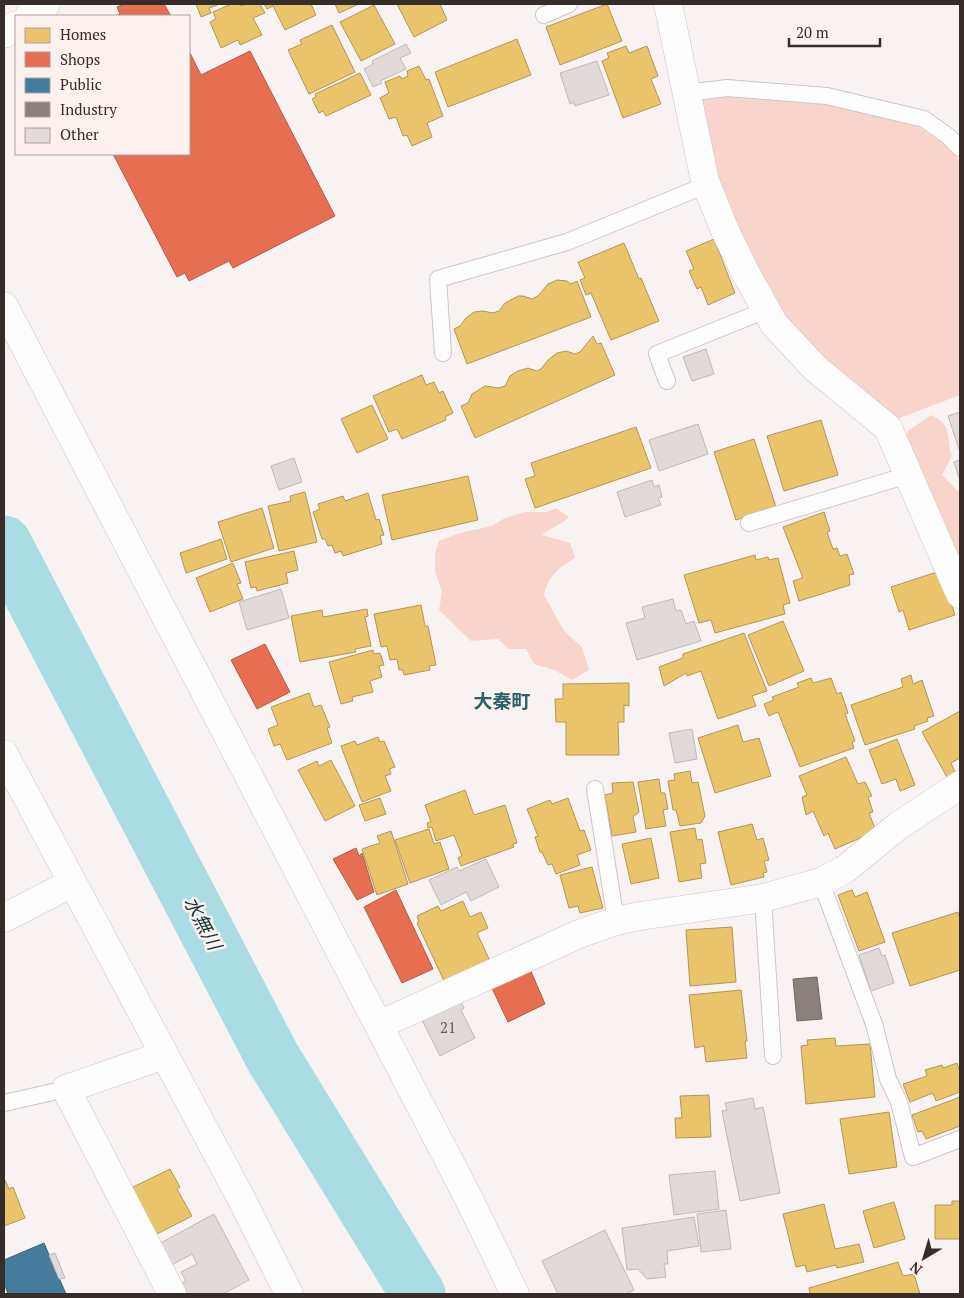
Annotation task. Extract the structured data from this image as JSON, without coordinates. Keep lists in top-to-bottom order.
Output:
{
  "districts": ["大秦町"],
  "water": ["水無川"],
  "house_numbers": ["21"],
  "legend": [
    "Homes",
    "Shops",
    "Public",
    "Industry",
    "Other"
  ],
  "scale_bar": "20 m",
  "north": "bottom left"
}
